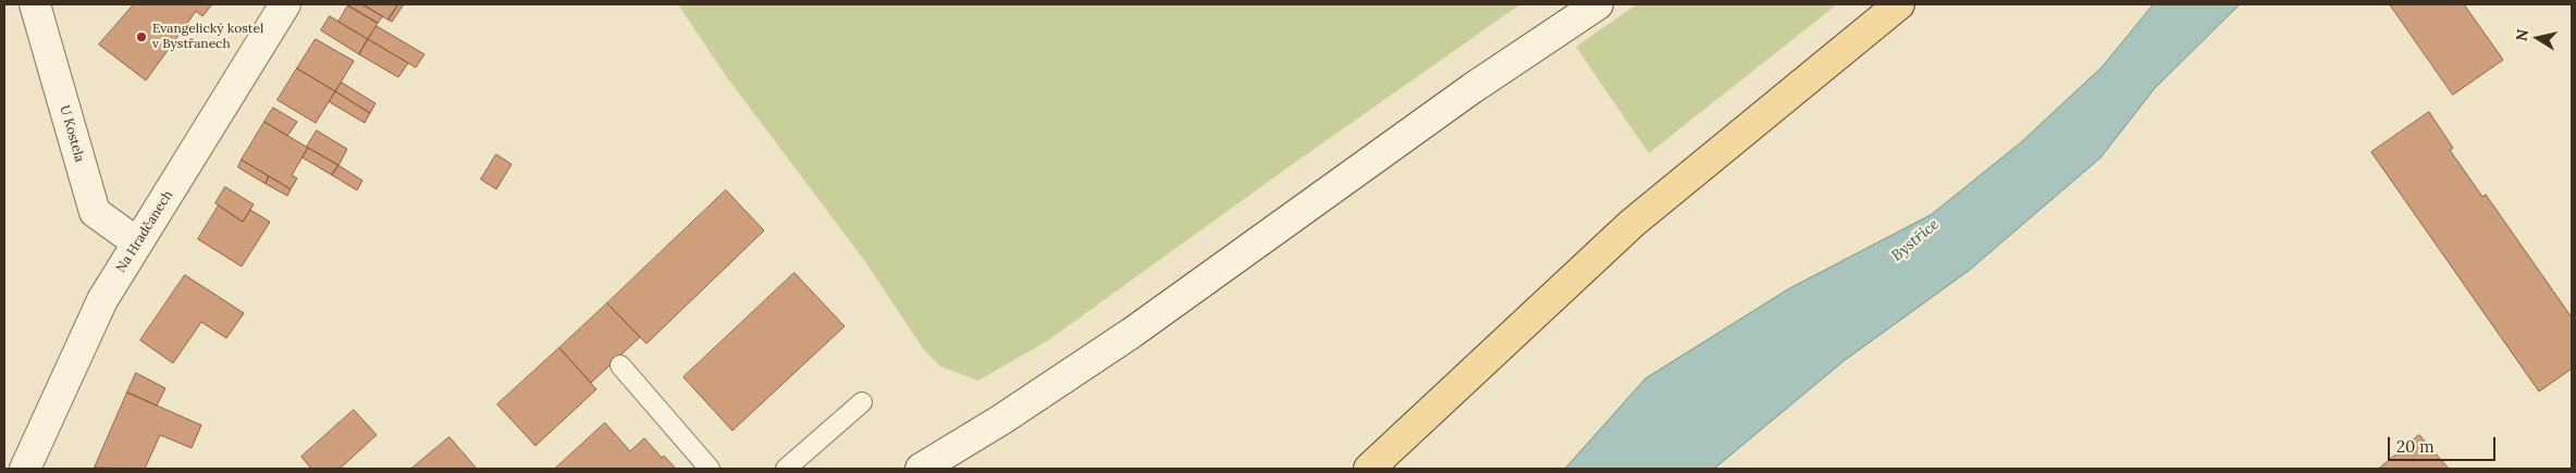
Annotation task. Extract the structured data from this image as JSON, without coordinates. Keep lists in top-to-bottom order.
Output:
{
  "streets": {
    "street": ["U Kostela", "Na Hradčanech"]
  },
  "crossings": [
    ["U Kostela", "Na Hradčanech"]
  ],
  "water": ["Bystřice"],
  "places": ["Evangelický kostel v Bystřanech"],
  "scale_bar": "20 m",
  "north": "left"
}
